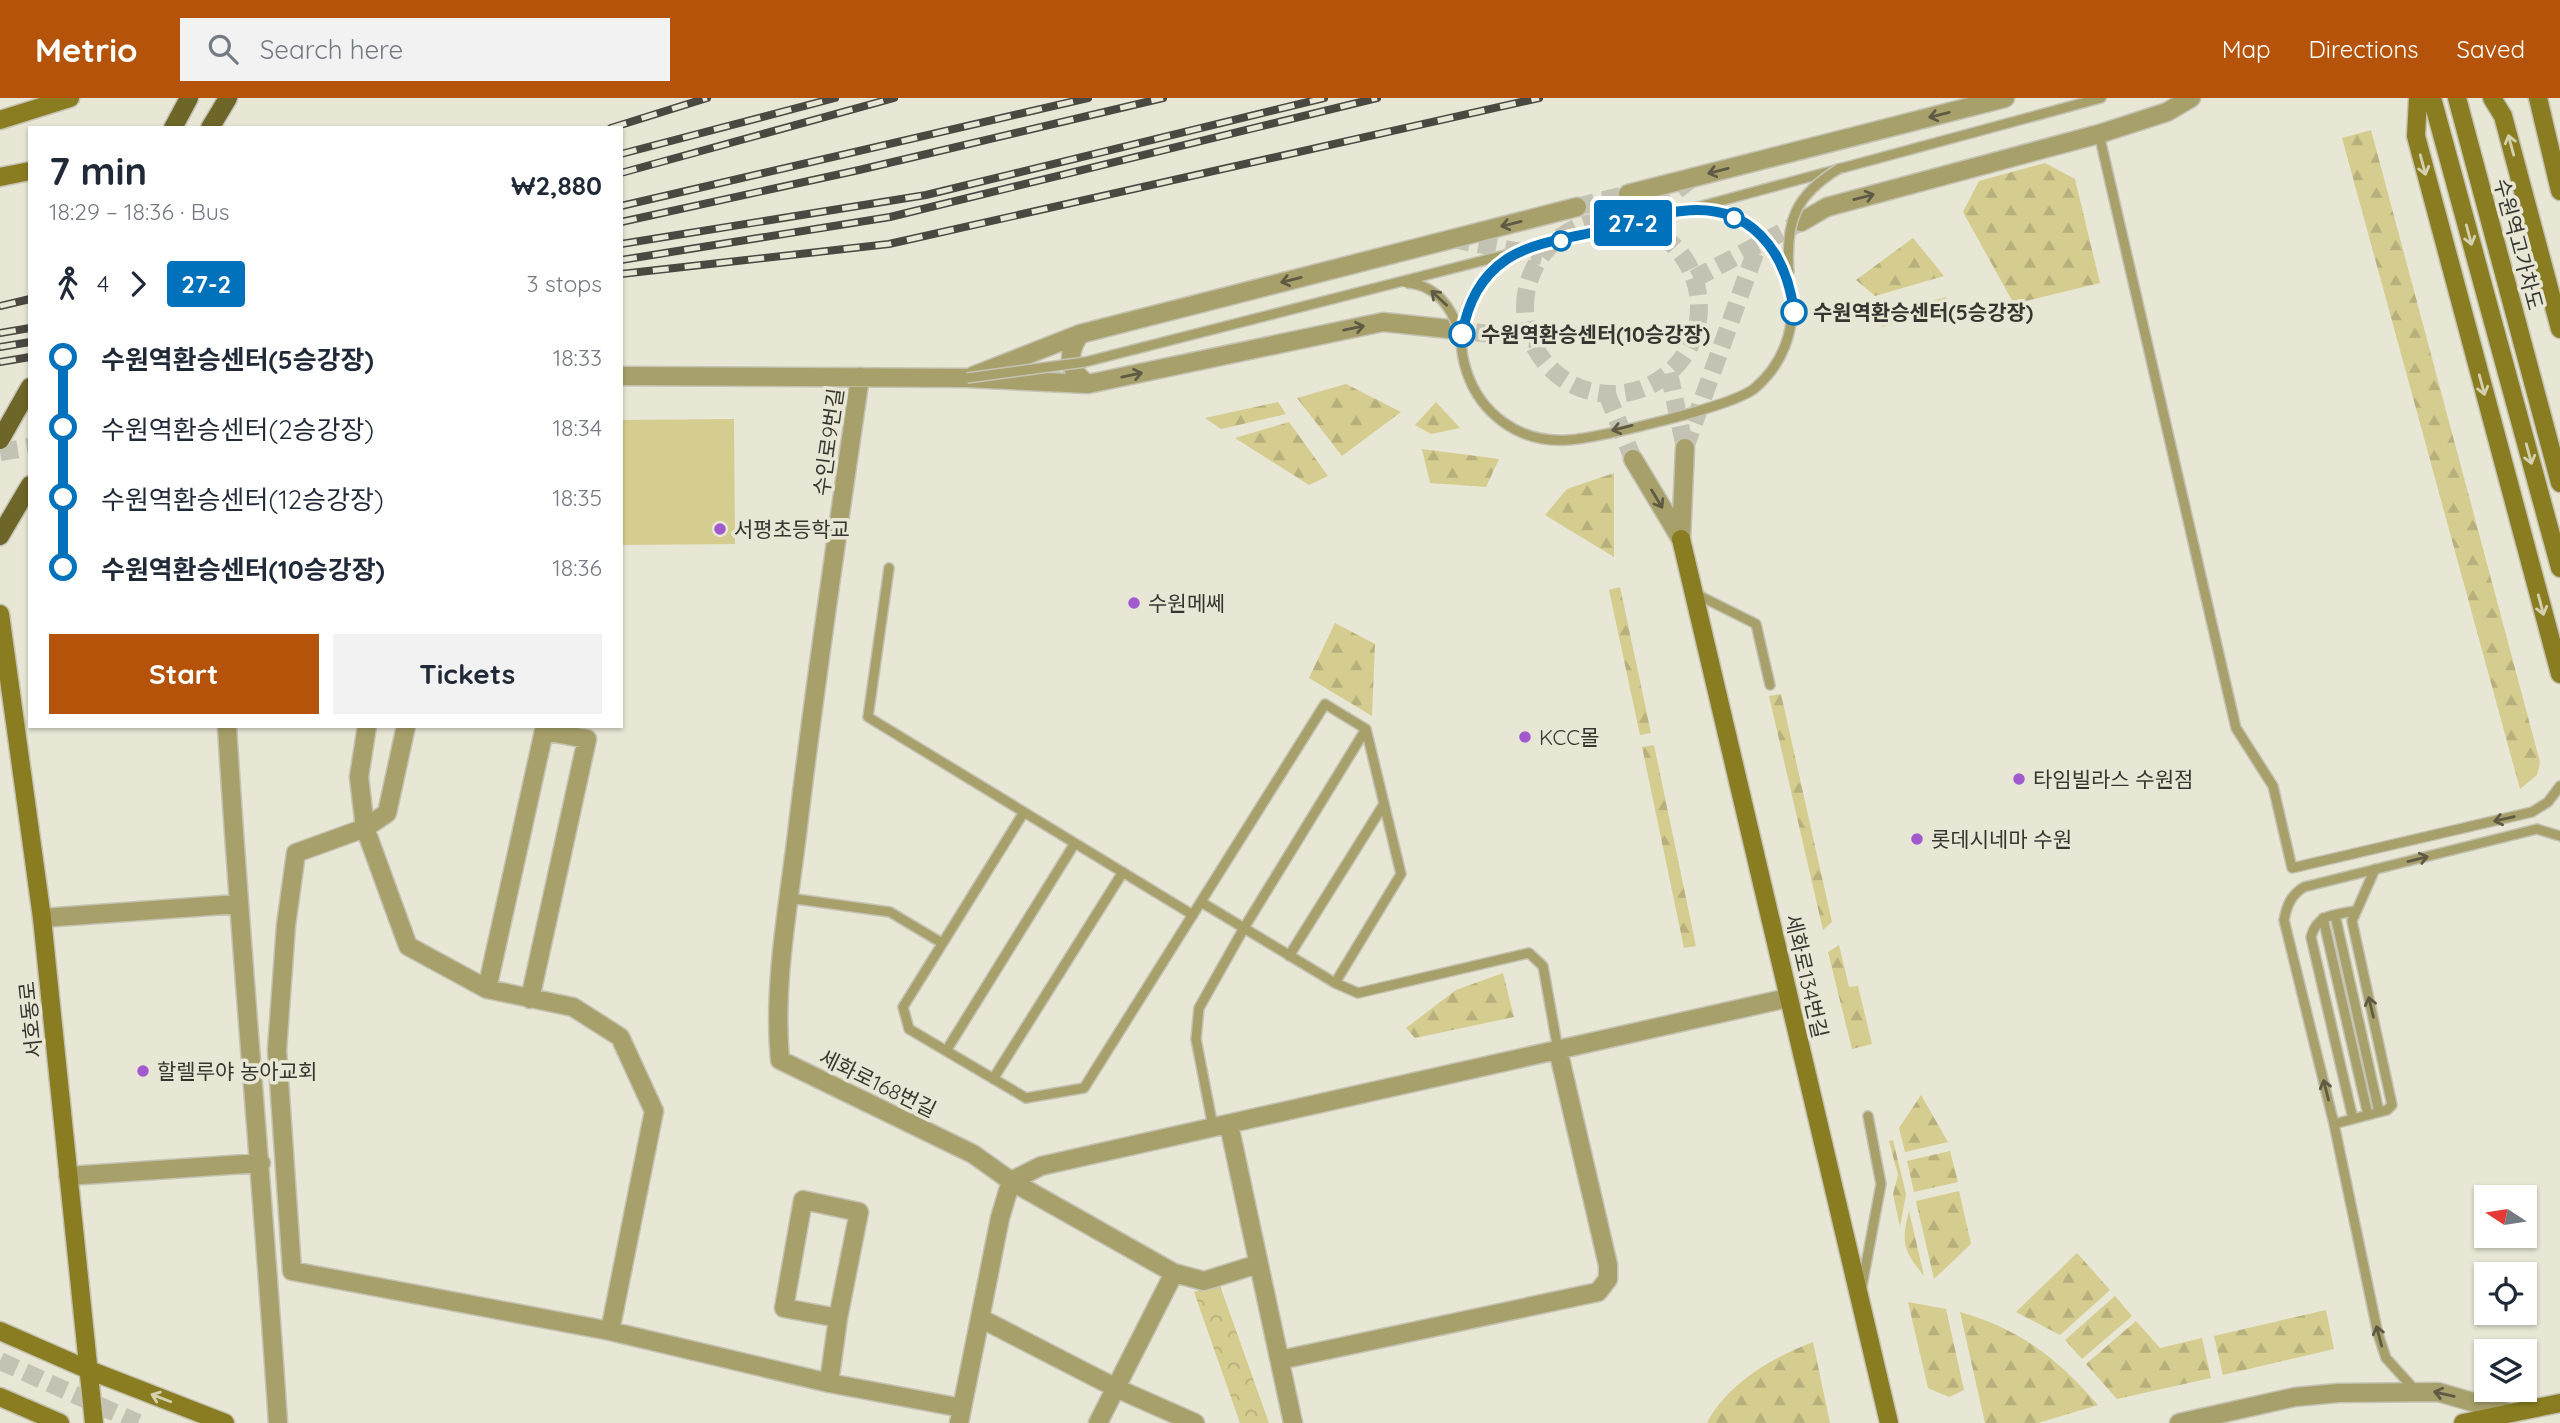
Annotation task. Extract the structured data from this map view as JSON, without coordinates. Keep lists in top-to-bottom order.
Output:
{
  "streets": {
    "main road": ["수원역고가차도", "세화로134번길", "서호동로"],
    "street": ["수인로9번길", "세화로168번길"]
  },
  "crossings": [
    ["수인로9번길", "세화로168번길"]
  ],
  "places": [
    "수원역환승센터(5승강장)",
    "수원역환승센터(10승강장)",
    "서평초등학교",
    "수원메쎄",
    "KCC몰",
    "타임빌라스 수원점",
    "롯데시네마 수원",
    "할렐루야 농아교회"
  ],
  "lines": ["bus line 27-2"],
  "north": "left",
  "page": {
    "header": "Metrio",
    "search": "Search here",
    "nav": ["Map", "Directions", "Saved"],
    "on_map": "27-2",
    "heading": ["7 min", "18:29 – 18:36 · Bus", "₩2,880"],
    "legs": ["4", "27-2", "3 stops"],
    "list": [
      {
        "name": "수원역환승센터(5승강장)",
        "value": "18:33"
      },
      {
        "name": "수원역환승센터(2승강장)",
        "value": "18:34"
      },
      {
        "name": "수원역환승센터(12승강장)",
        "value": "18:35"
      },
      {
        "name": "수원역환승센터(10승강장)",
        "value": "18:36"
      }
    ],
    "buttons": ["Start", "Tickets"]
  }
}
